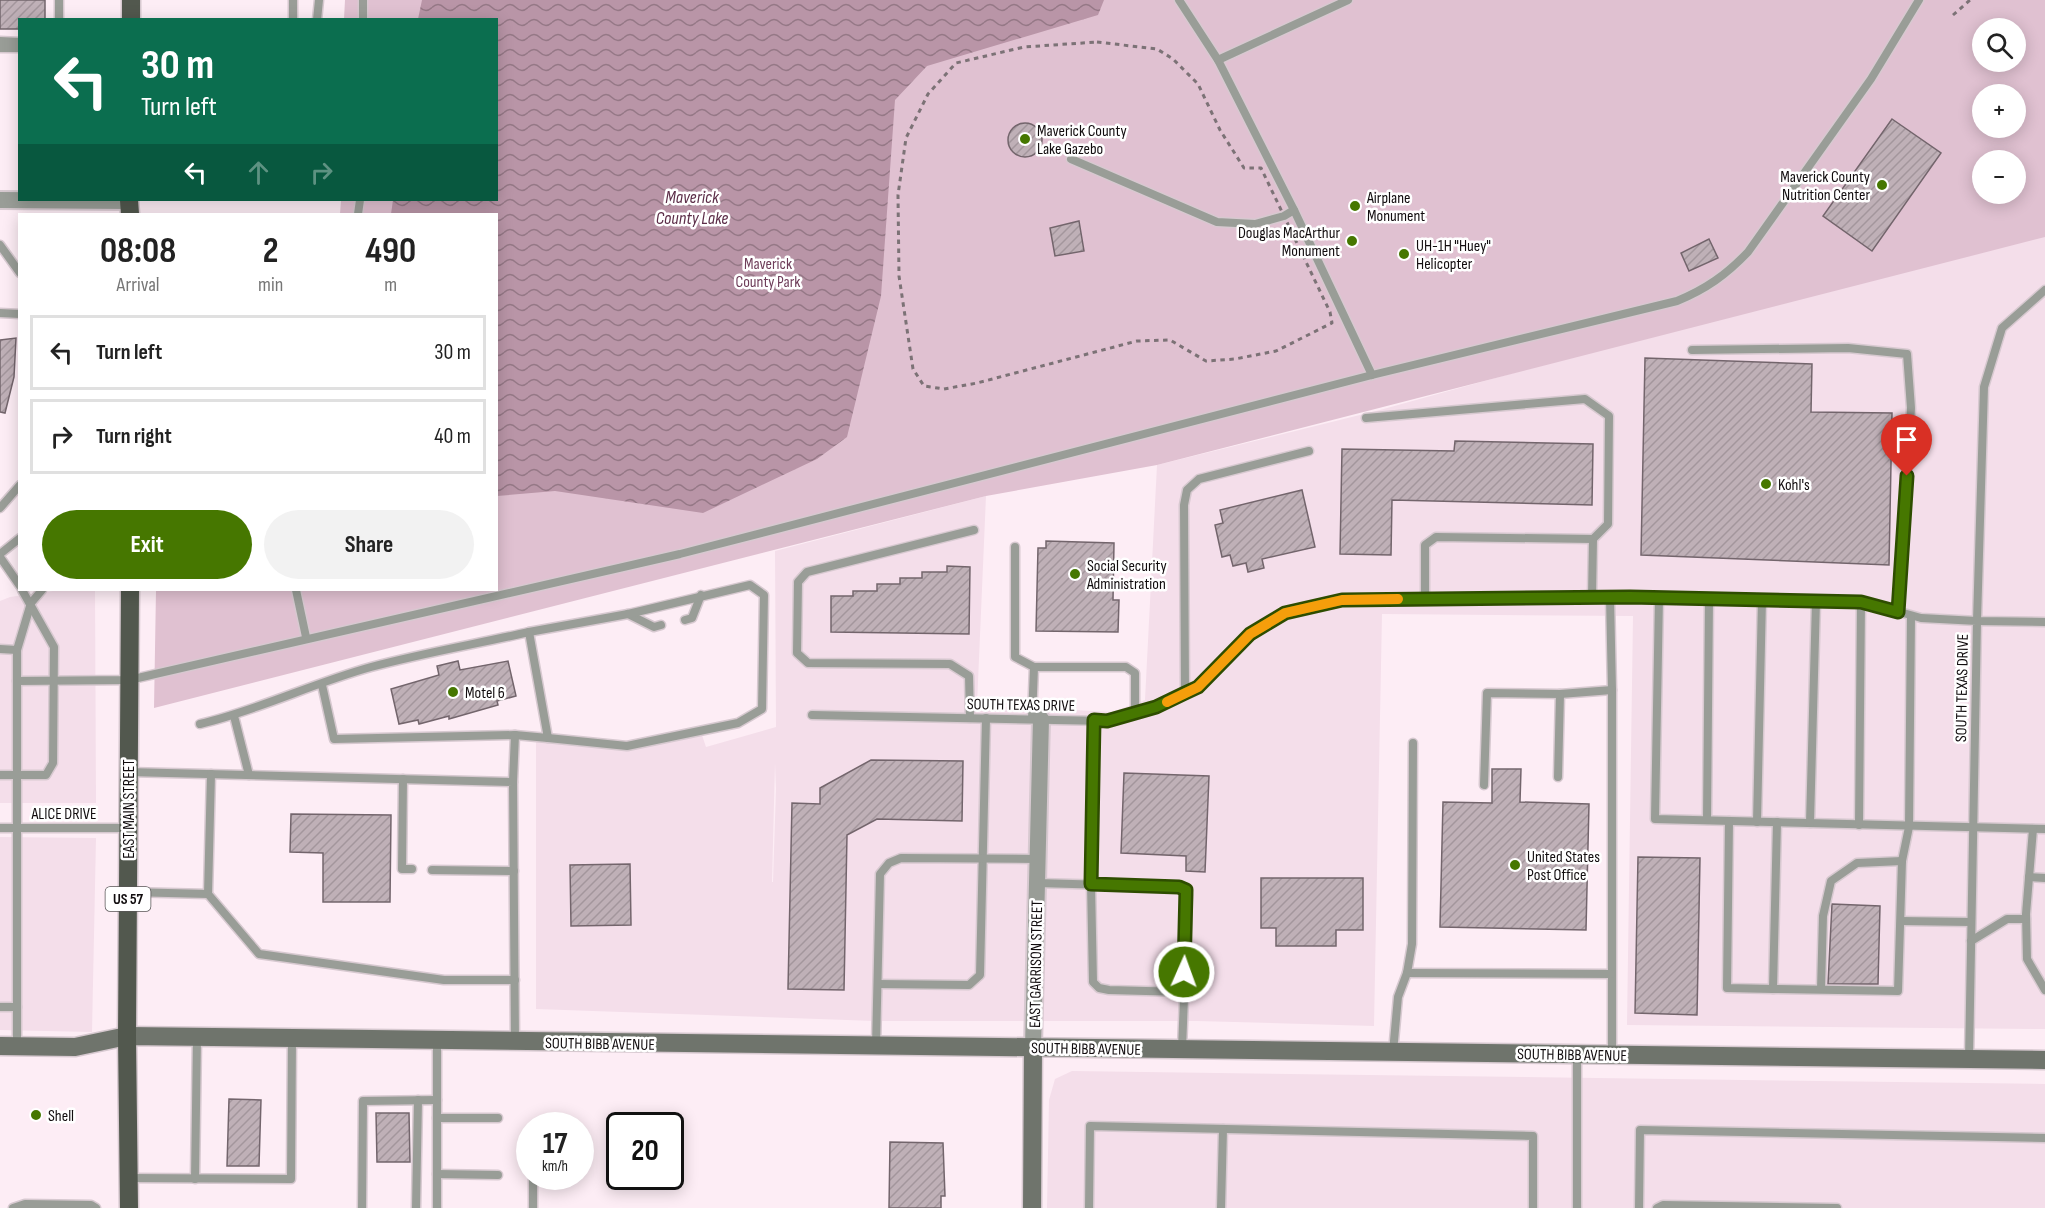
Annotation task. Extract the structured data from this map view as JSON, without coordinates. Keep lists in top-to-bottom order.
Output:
{
  "streets": {
    "main road": [
      "EAST MAIN STREET",
      "US 57",
      "EAST GARRISON STREET",
      "SOUTH BIBB AVENUE"
    ],
    "lane": ["SOUTH TEXAS DRIVE", "ALICE DRIVE"]
  },
  "crossings": [
    ["SOUTH TEXAS DRIVE", "EAST GARRISON STREET"],
    ["SOUTH TEXAS DRIVE", "SOUTH BIBB AVENUE"],
    ["EAST MAIN STREET", "ALICE DRIVE"],
    ["EAST MAIN STREET", "SOUTH BIBB AVENUE"],
    ["EAST GARRISON STREET", "SOUTH BIBB AVENUE"]
  ],
  "water": ["Maverick County Lake"],
  "parks": ["Maverick County Park"],
  "places": [
    "Maverick County Lake Gazebo",
    "Maverick County Nutrition Center",
    "Airplane Monument",
    "Douglas MacArthur Monument",
    "UH-1H \"Huey\" Helicopter",
    "Kohl's",
    "Social Security Administration",
    "Motel 6",
    "United States Post Office",
    "Shell"
  ],
  "page": {
    "map_buttons": ["+", "−"],
    "turn": ["30 m", "Turn left"],
    "eta": [
      "08:08",
      "Arrival",
      "2",
      "min",
      "490",
      "m"
    ],
    "list": [
      {
        "name": "Turn left",
        "value": "30 m"
      },
      {
        "name": "Turn right",
        "value": "40 m"
      }
    ],
    "buttons": ["Exit", "Share"],
    "speed": "17 km/h",
    "limit": "20"
  }
}
